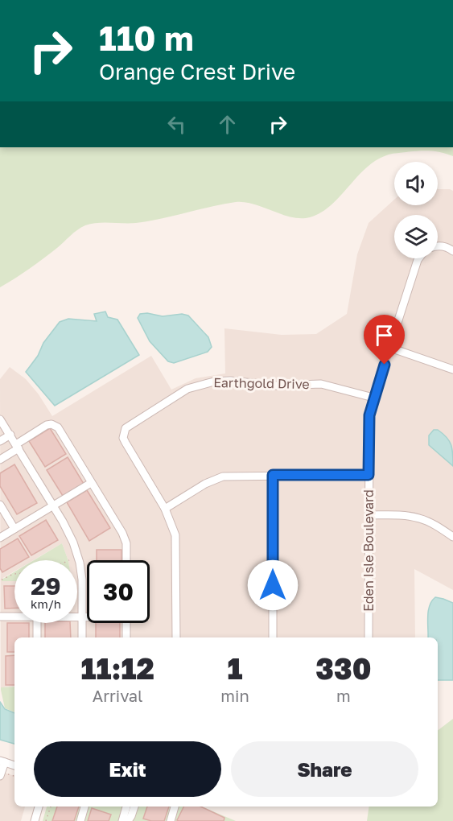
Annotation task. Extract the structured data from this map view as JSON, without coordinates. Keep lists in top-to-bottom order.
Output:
{
  "streets": {
    "street": ["Earthgold Drive", "Eden Isle Boulevard"]
  },
  "crossings": [
    ["Earthgold Drive", "Eden Isle Boulevard"]
  ],
  "page": {
    "turn": ["110 m", "Orange Crest Drive"],
    "speed": "29 km/h",
    "limit": "30",
    "eta": [
      "11:12",
      "Arrival",
      "1",
      "min",
      "330",
      "m"
    ],
    "buttons": ["Exit", "Share"]
  }
}
